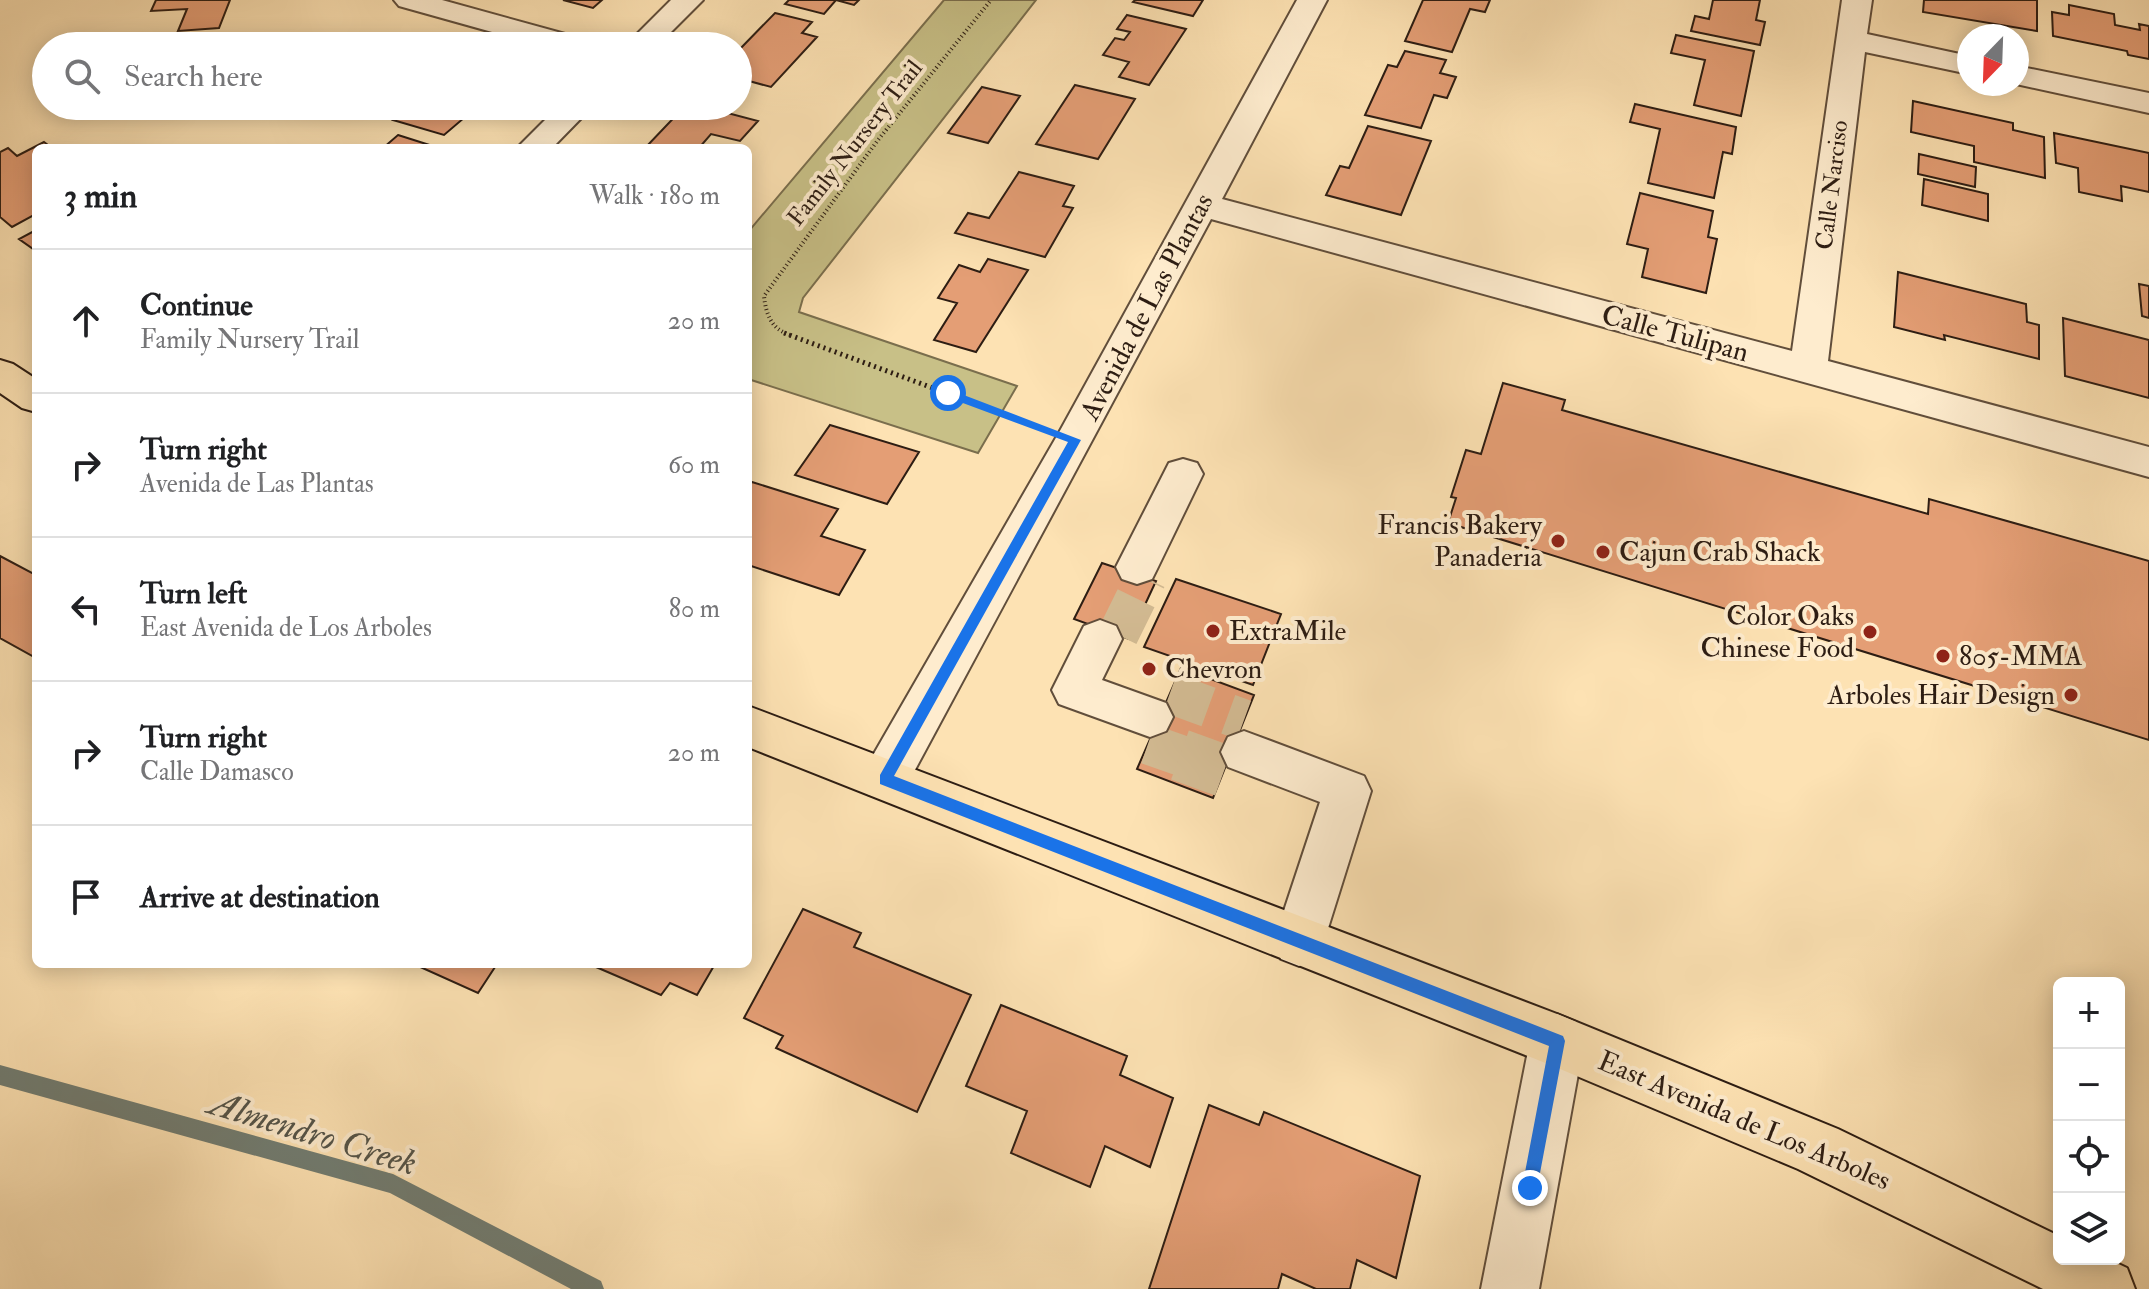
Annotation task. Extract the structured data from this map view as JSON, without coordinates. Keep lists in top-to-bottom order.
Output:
{
  "streets": {
    "main road": ["East Avenida de Los Arboles"],
    "street": ["Calle Narciso", "Avenida de Las Plantas", "Calle Tulipan"],
    "path": ["Family Nursery Trail"]
  },
  "crossings": [
    ["Family Nursery Trail", "Avenida de Las Plantas"],
    ["Calle Narciso", "Calle Tulipan"],
    ["Avenida de Las Plantas", "Calle Tulipan"],
    ["Avenida de Las Plantas", "East Avenida de Los Arboles"]
  ],
  "water": ["Almendro Creek"],
  "places": [
    "Francis Bakery Panaderia",
    "Cajun Crab Shack",
    "ExtraMile",
    "Color Oaks Chinese Food",
    "805-MMA",
    "Chevron",
    "Arboles Hair Design"
  ],
  "north": "bottom left",
  "page": {
    "search": "Search here",
    "heading": ["3 min", "Walk · 180 m"],
    "list": [
      ["Continue", "Family Nursery Trail", "20 m"],
      ["Turn right", "Avenida de Las Plantas", "60 m"],
      ["Turn left", "East Avenida de Los Arboles", "80 m"],
      ["Turn right", "Calle Damasco", "20 m"],
      "Arrive at destination"
    ],
    "map_buttons": ["+", "−"]
  }
}
